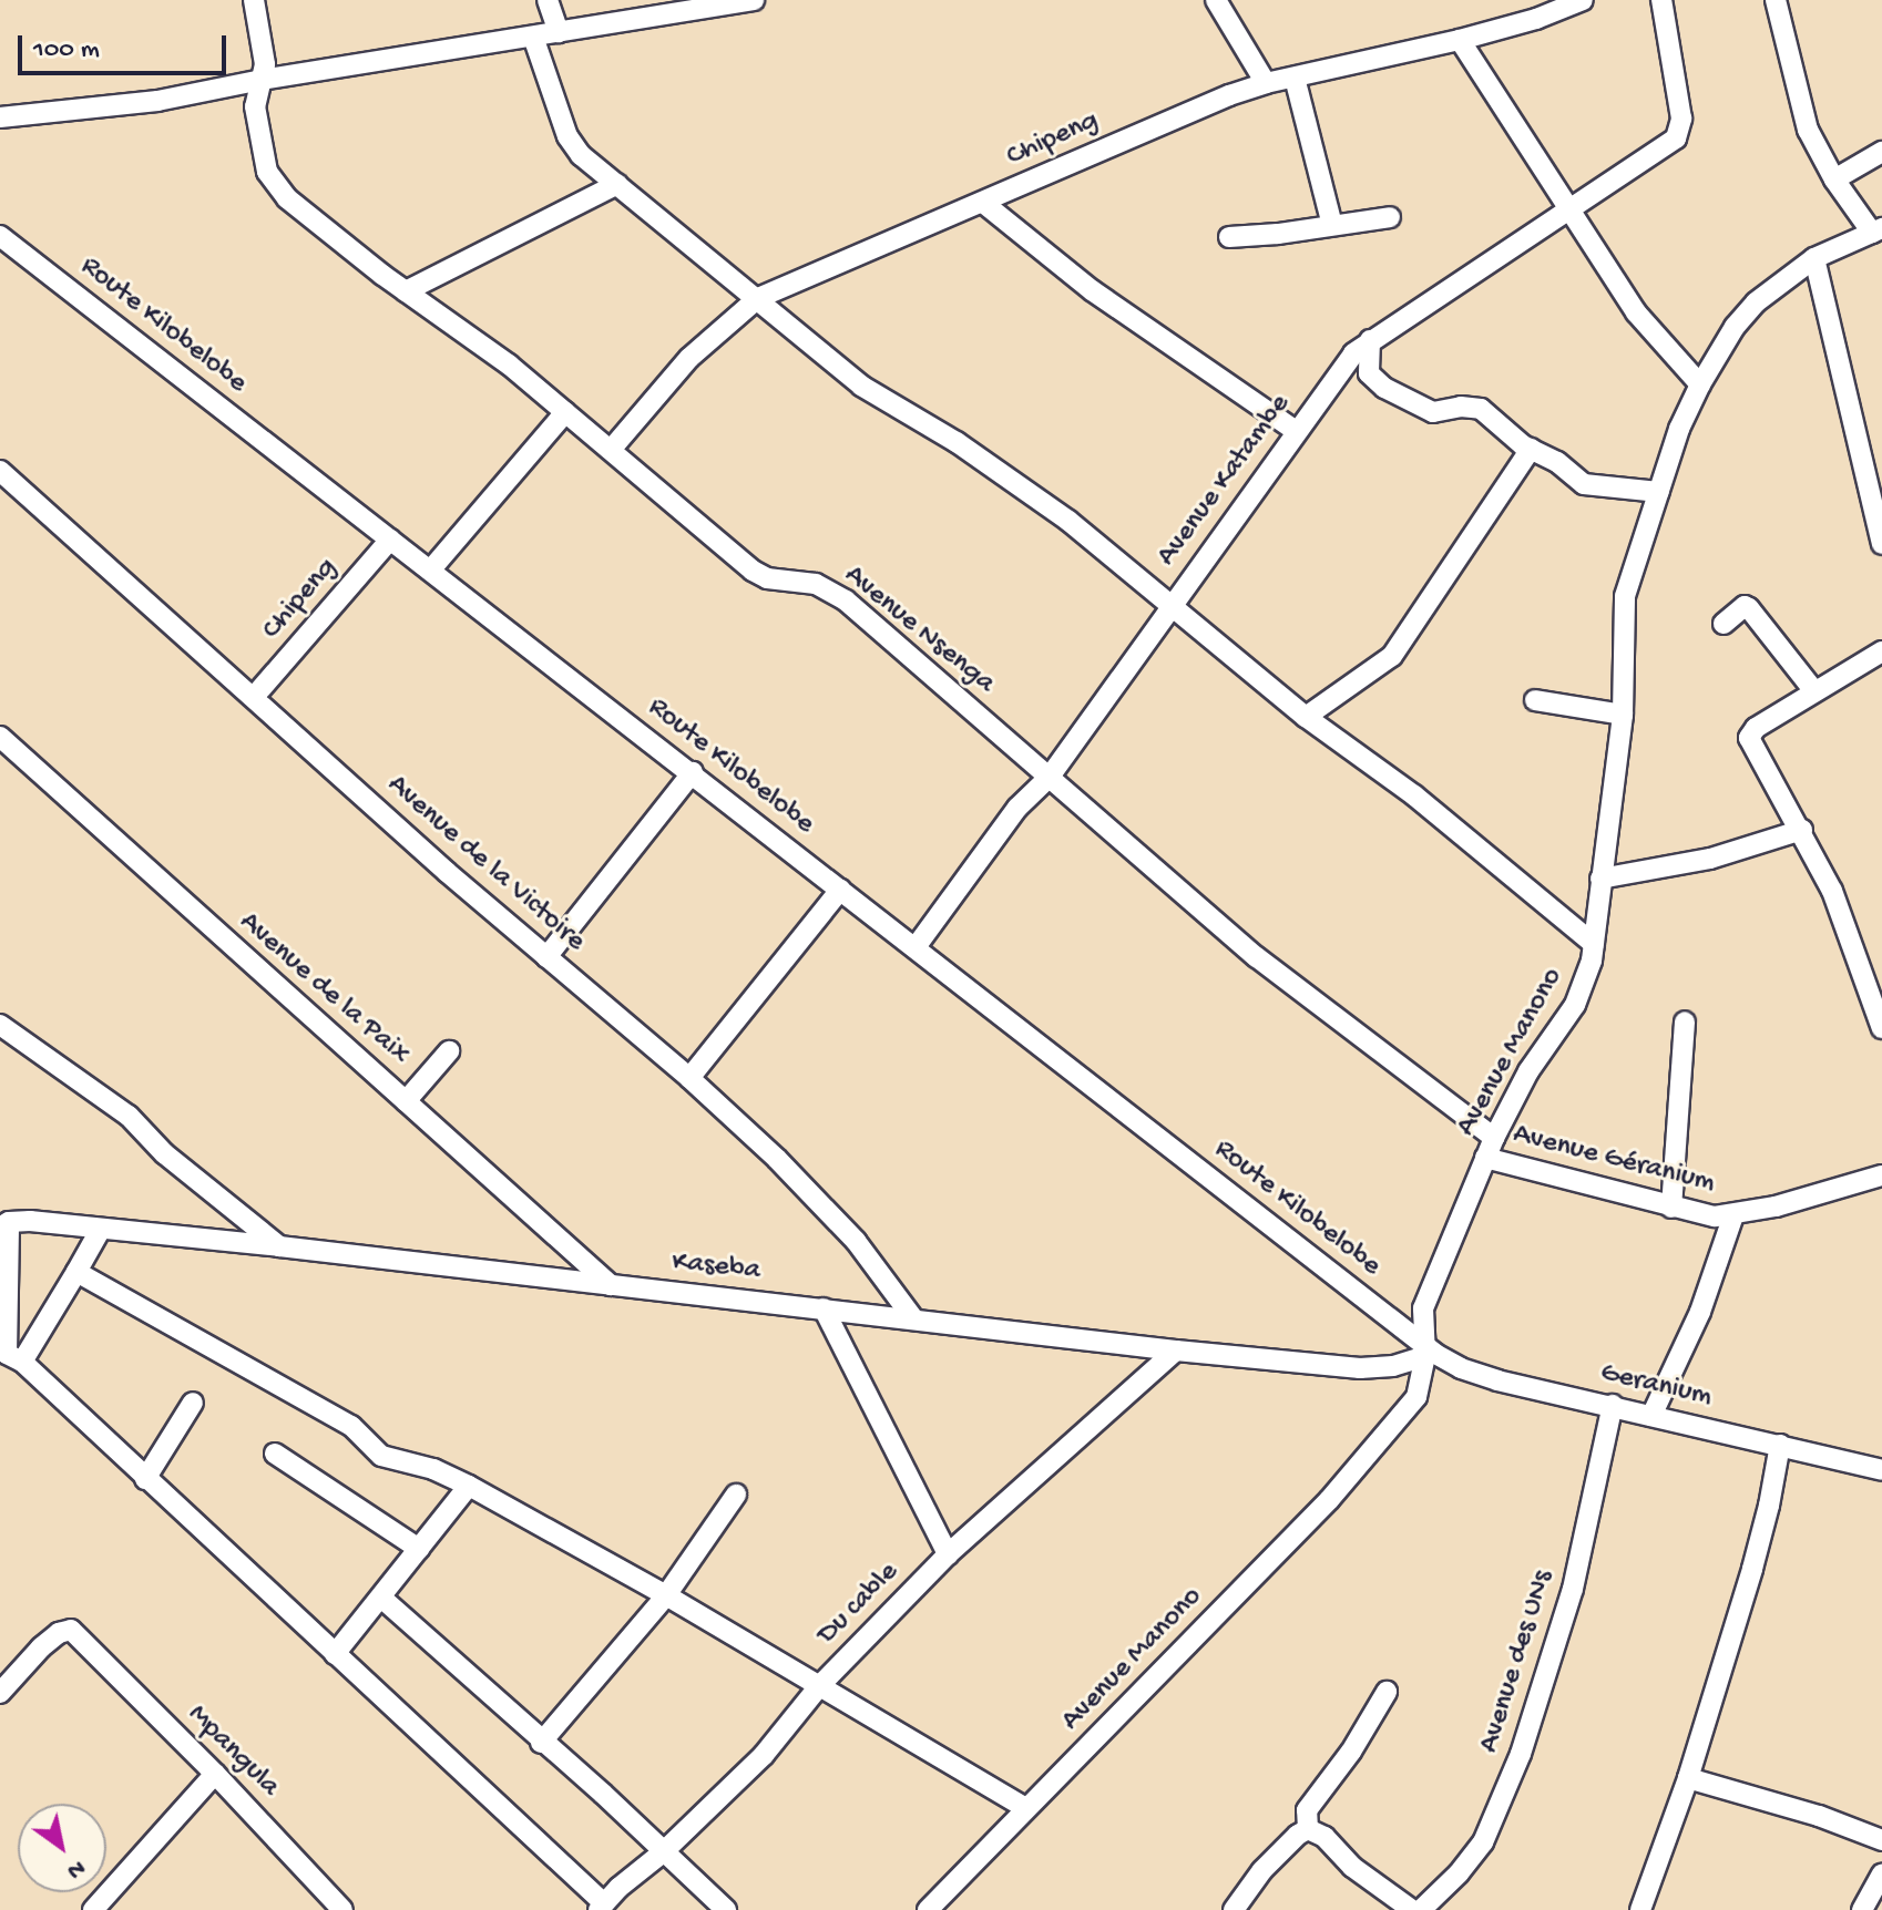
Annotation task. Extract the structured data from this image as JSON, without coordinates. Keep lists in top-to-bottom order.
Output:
{
  "streets": {
    "street": [
      "Chipeng",
      "Route Kilobelobe",
      "Avenue Katambe",
      "Avenue Nsenga",
      "Avenue de la Victoire",
      "Avenue de la Paix",
      "Avenue Manono",
      "Avenue Géranium",
      "Kaseba",
      "Geranium",
      "Du cable",
      "Avenue des UNs",
      "Mpangula"
    ]
  },
  "crossings": [
    ["Chipeng", "Route Kilobelobe"],
    ["Chipeng", "Avenue Nsenga"],
    ["Chipeng", "Avenue de la Victoire"],
    ["Route Kilobelobe", "Avenue Katambe"],
    ["Route Kilobelobe", "Avenue Manono"],
    ["Route Kilobelobe", "Kaseba"],
    ["Route Kilobelobe", "Geranium"],
    ["Avenue Katambe", "Avenue Nsenga"],
    ["Avenue Nsenga", "Avenue Manono"],
    ["Avenue de la Victoire", "Kaseba"],
    ["Avenue de la Paix", "Kaseba"],
    ["Avenue Manono", "Avenue Géranium"],
    ["Avenue Manono", "Kaseba"],
    ["Avenue Manono", "Geranium"],
    ["Kaseba", "Geranium"],
    ["Kaseba", "Du cable"],
    ["Geranium", "Avenue des UNs"]
  ],
  "scale_bar": "100 m",
  "north": "bottom right"
}
